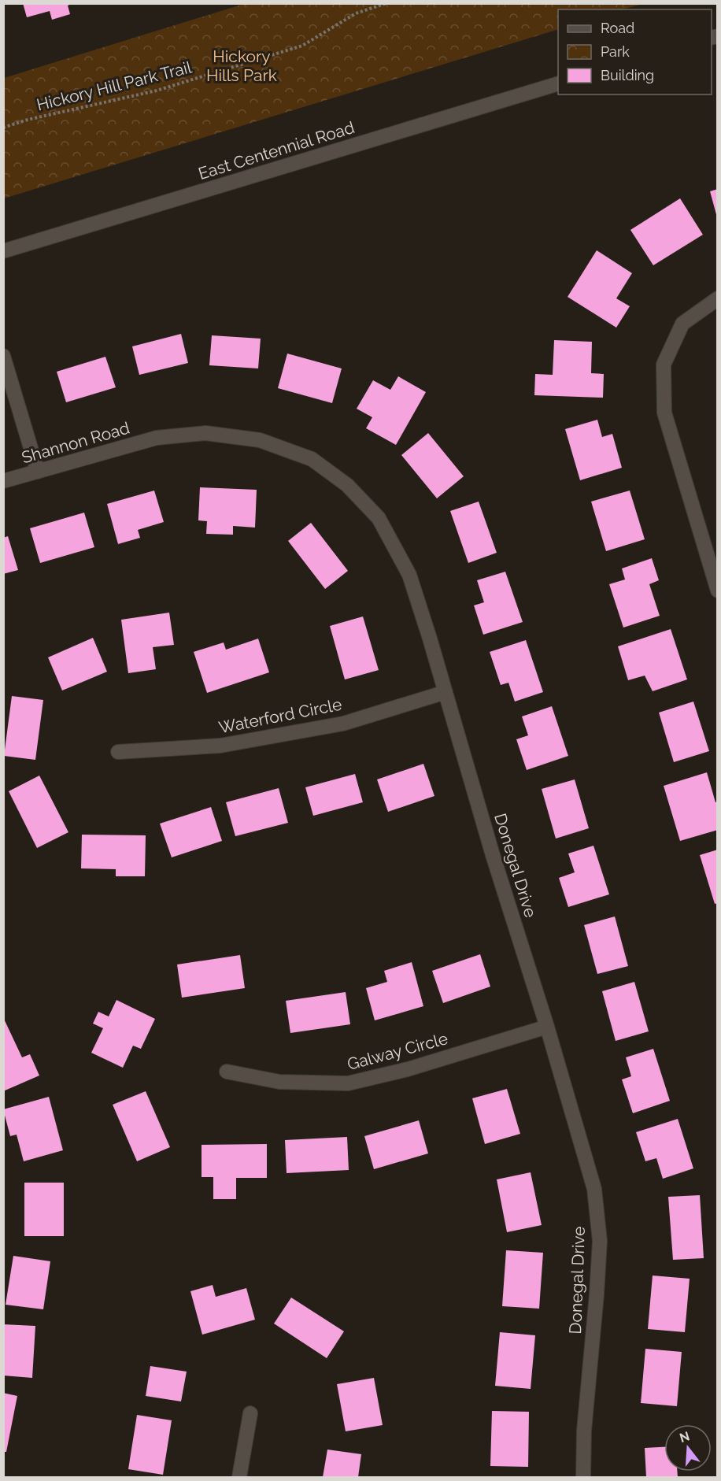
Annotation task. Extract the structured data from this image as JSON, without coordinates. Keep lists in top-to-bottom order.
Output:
{
  "streets": {
    "street": [
      "East Centennial Road",
      "Shannon Road",
      "Waterford Circle",
      "Donegal Drive",
      "Galway Circle"
    ],
    "path": ["Hickory Hill Park Trail"]
  },
  "crossings": [
    ["Shannon Road", "Donegal Drive"],
    ["Waterford Circle", "Donegal Drive"],
    ["Donegal Drive", "Galway Circle"]
  ],
  "parks": ["Hickory Hills Park"],
  "legend": ["Road", "Park", "Building"],
  "north": "top"
}
